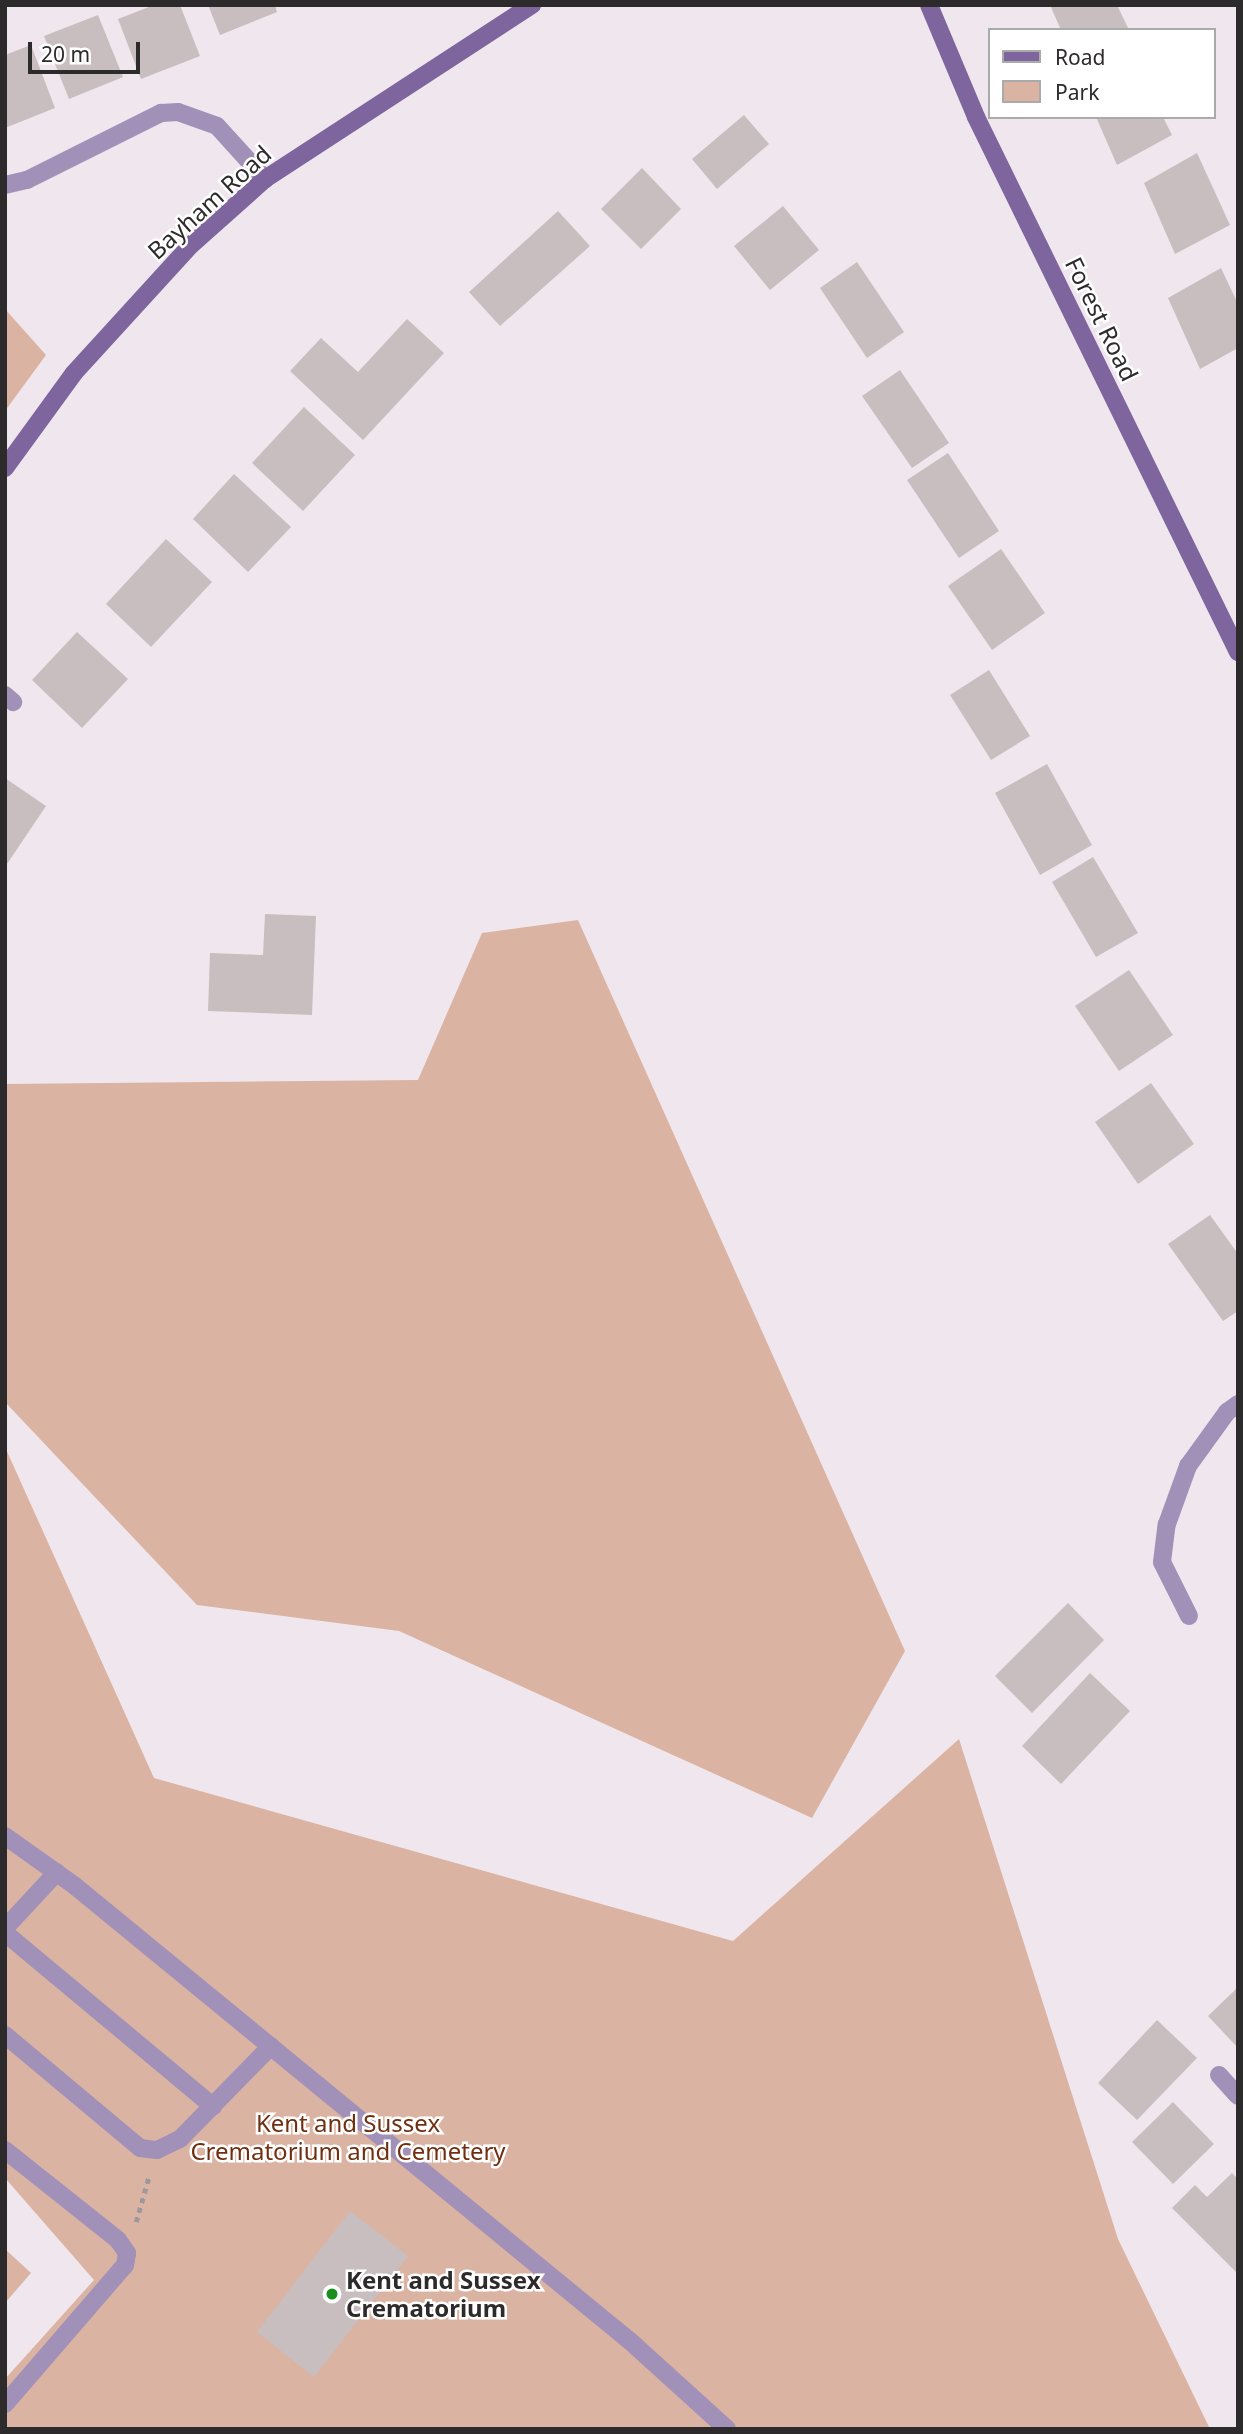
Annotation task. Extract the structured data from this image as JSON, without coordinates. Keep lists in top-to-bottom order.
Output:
{
  "streets": {
    "street": ["Bayham Road", "Forest Road"]
  },
  "parks": ["Kent and Sussex Crematorium and Cemetery"],
  "places": ["Kent and Sussex Crematorium"],
  "legend": ["Road", "Park"],
  "scale_bar": "20 m"
}
